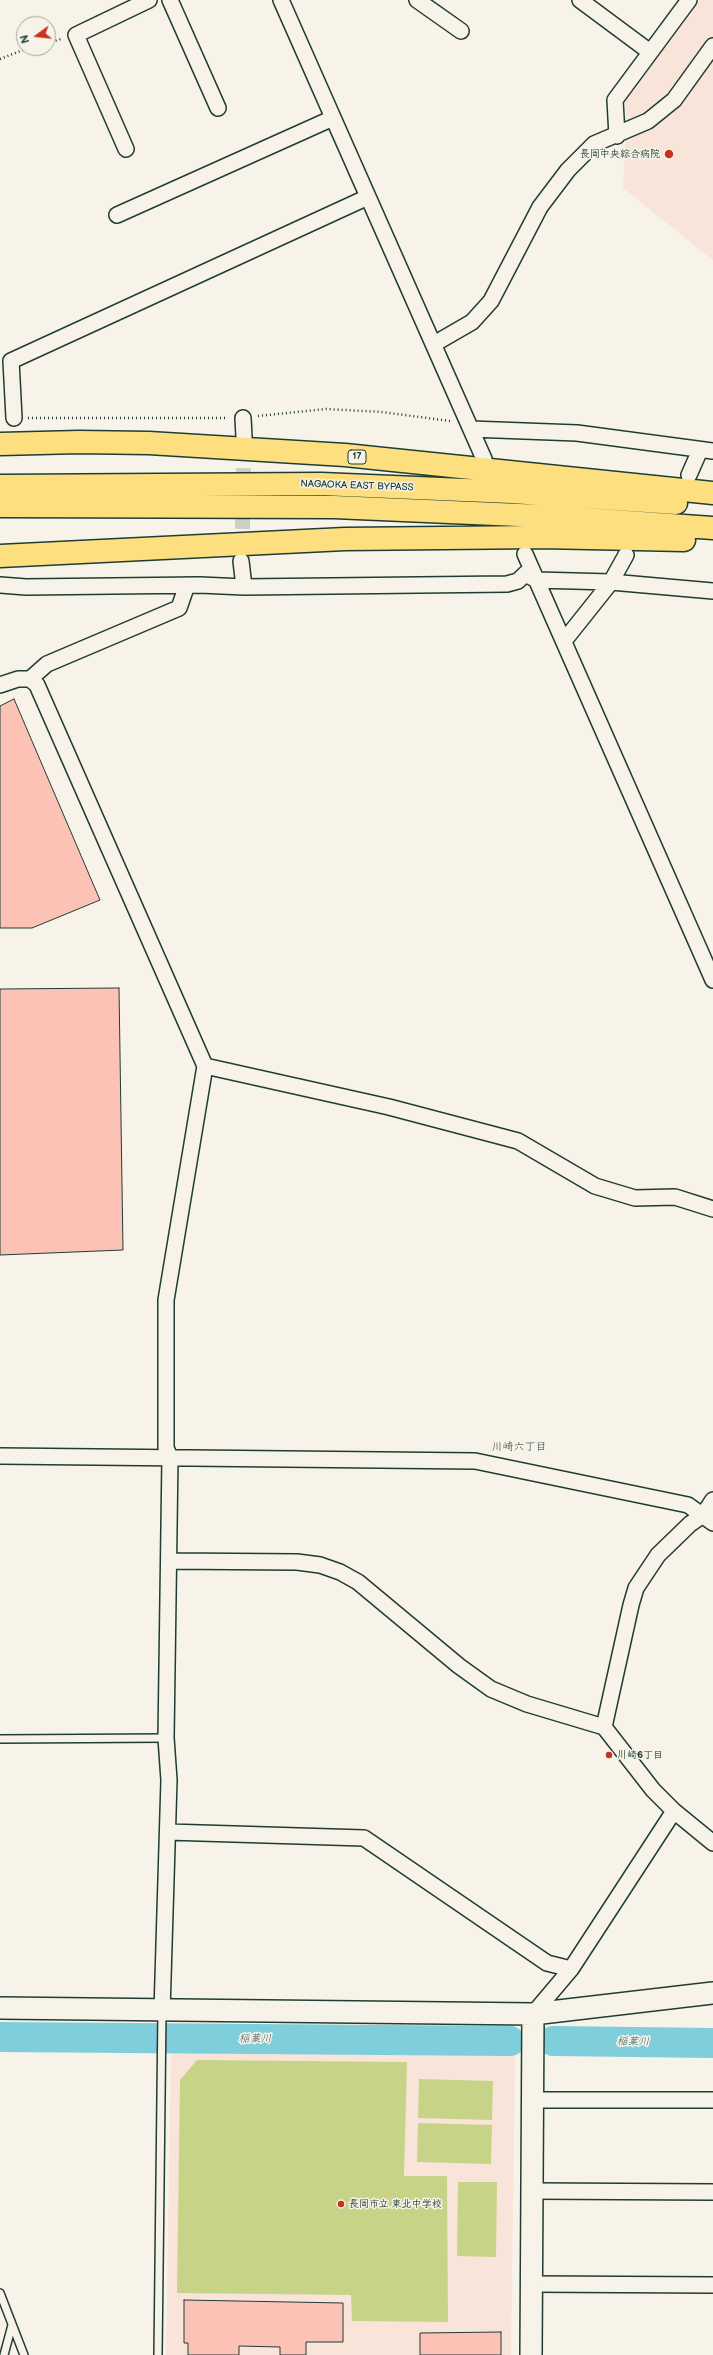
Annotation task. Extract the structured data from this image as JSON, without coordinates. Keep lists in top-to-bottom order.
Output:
{
  "streets": {
    "highway": ["17", "NAGAOKA EAST BYPASS"]
  },
  "districts": ["川崎六丁目"],
  "water": ["稲葉川"],
  "places": ["長岡中央綜合病院", "川崎6丁目", "長岡市立 東北中学校"],
  "north": "left"
}
